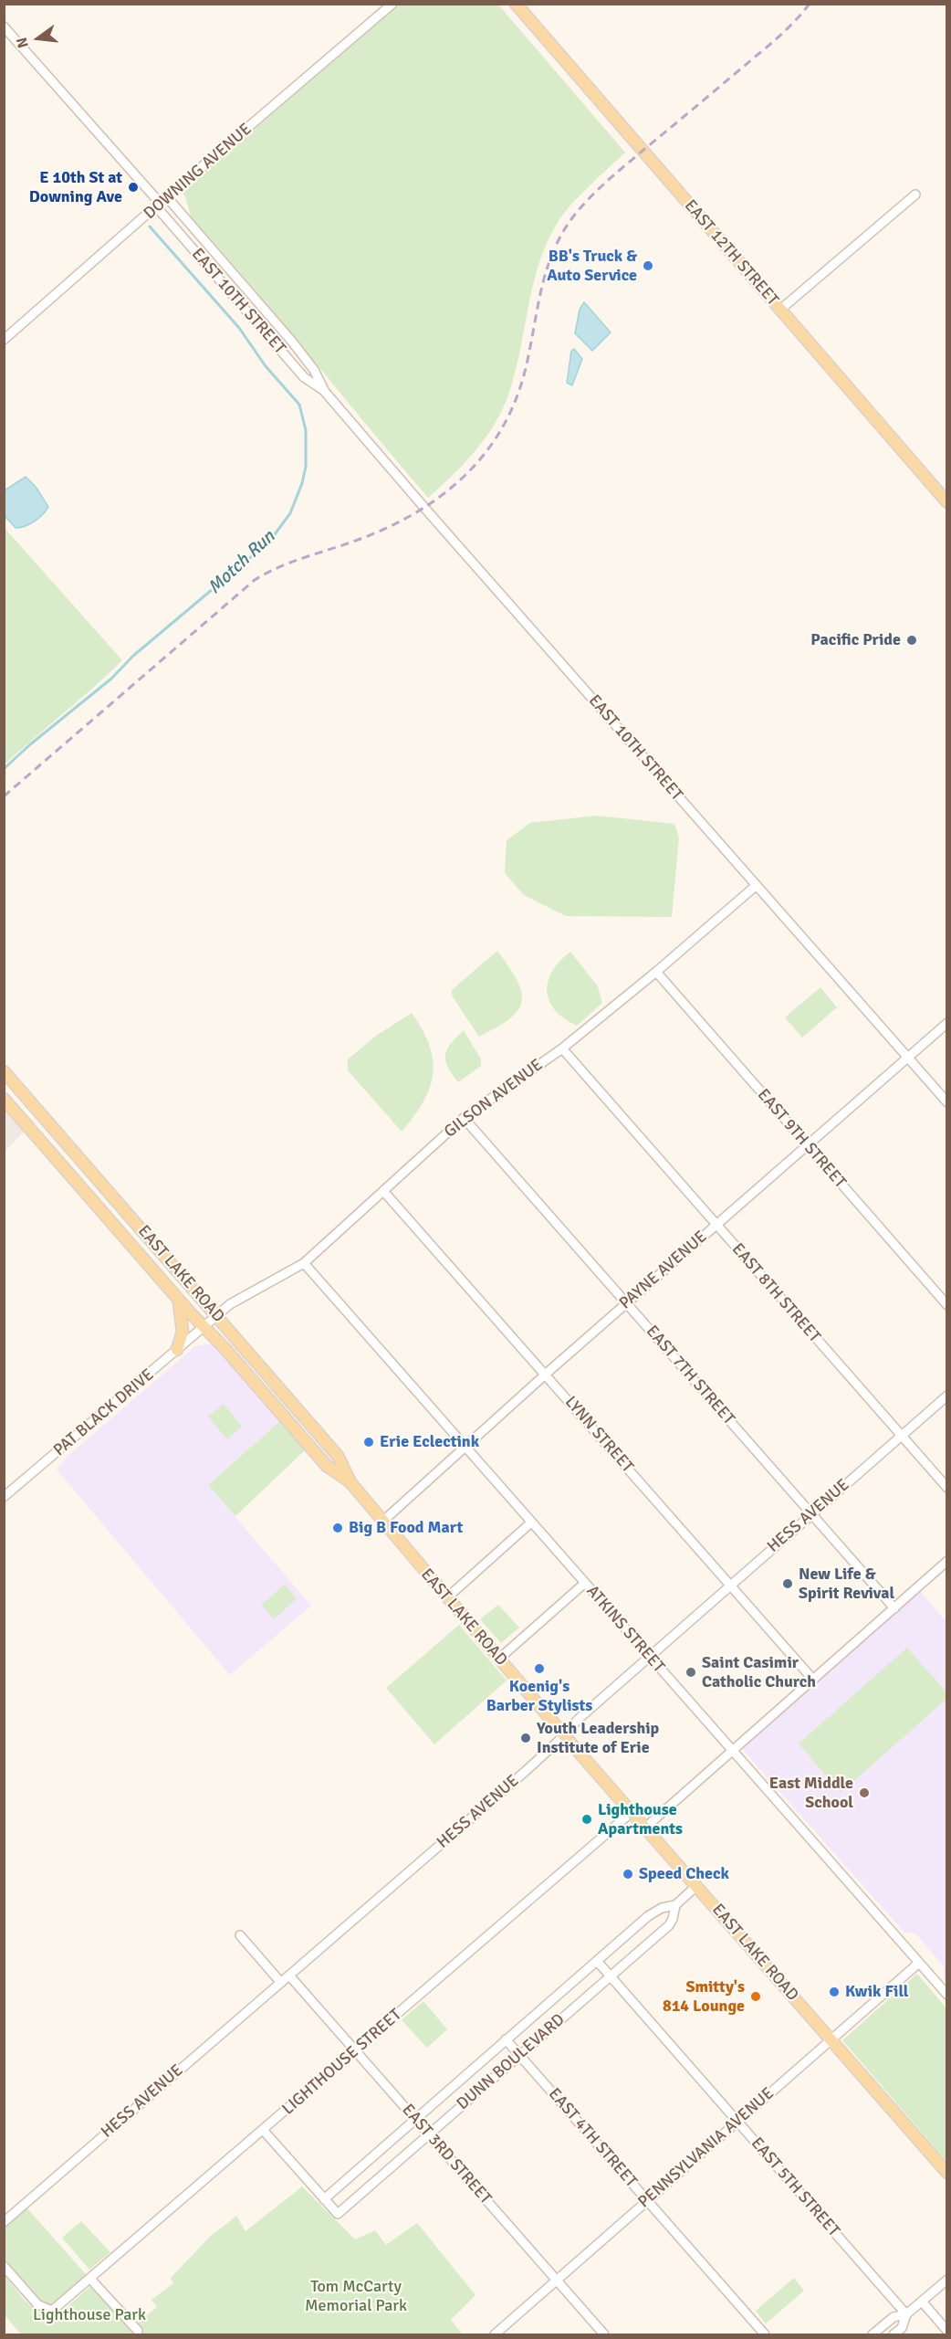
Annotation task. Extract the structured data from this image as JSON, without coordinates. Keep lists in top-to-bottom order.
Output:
{
  "streets": {
    "main road": ["EAST 12TH STREET", "EAST LAKE ROAD"],
    "street": [
      "DOWNING AVENUE",
      "EAST 10TH STREET",
      "GILSON AVENUE",
      "EAST 9TH STREET",
      "PAYNE AVENUE",
      "EAST 8TH STREET",
      "EAST 7TH STREET",
      "PAT BLACK DRIVE",
      "LYNN STREET",
      "HESS AVENUE",
      "ATKINS STREET",
      "LIGHTHOUSE STREET",
      "DUNN BOULEVARD",
      "EAST 4TH STREET",
      "PENNSYLVANIA AVENUE",
      "EAST 3RD STREET",
      "EAST 5TH STREET"
    ]
  },
  "crossings": [
    ["DOWNING AVENUE", "EAST 10TH STREET"],
    ["EAST 10TH STREET", "GILSON AVENUE"],
    ["EAST 10TH STREET", "PAYNE AVENUE"],
    ["GILSON AVENUE", "EAST 9TH STREET"],
    ["GILSON AVENUE", "EAST LAKE ROAD"],
    ["GILSON AVENUE", "EAST 8TH STREET"],
    ["GILSON AVENUE", "EAST 7TH STREET"],
    ["GILSON AVENUE", "PAT BLACK DRIVE"],
    ["GILSON AVENUE", "LYNN STREET"],
    ["GILSON AVENUE", "ATKINS STREET"],
    ["EAST 9TH STREET", "PAYNE AVENUE"],
    ["PAYNE AVENUE", "EAST LAKE ROAD"],
    ["PAYNE AVENUE", "EAST 8TH STREET"],
    ["PAYNE AVENUE", "EAST 7TH STREET"],
    ["PAYNE AVENUE", "LYNN STREET"],
    ["PAYNE AVENUE", "ATKINS STREET"],
    ["EAST LAKE ROAD", "PAT BLACK DRIVE"],
    ["EAST LAKE ROAD", "HESS AVENUE"],
    ["EAST LAKE ROAD", "LIGHTHOUSE STREET"],
    ["EAST LAKE ROAD", "DUNN BOULEVARD"],
    ["EAST LAKE ROAD", "PENNSYLVANIA AVENUE"],
    ["EAST 8TH STREET", "HESS AVENUE"],
    ["EAST 7TH STREET", "HESS AVENUE"],
    ["LYNN STREET", "HESS AVENUE"],
    ["HESS AVENUE", "ATKINS STREET"],
    ["HESS AVENUE", "EAST 3RD STREET"],
    ["ATKINS STREET", "PENNSYLVANIA AVENUE"],
    ["LIGHTHOUSE STREET", "EAST 3RD STREET"],
    ["DUNN BOULEVARD", "EAST 4TH STREET"],
    ["DUNN BOULEVARD", "EAST 3RD STREET"],
    ["DUNN BOULEVARD", "EAST 5TH STREET"],
    ["EAST 4TH STREET", "PENNSYLVANIA AVENUE"],
    ["PENNSYLVANIA AVENUE", "EAST 3RD STREET"],
    ["PENNSYLVANIA AVENUE", "EAST 5TH STREET"]
  ],
  "water": ["Motch Run"],
  "parks": ["Tom McCarty Memorial Park", "Lighthouse Park"],
  "places": [
    "E 10th St at Downing Ave",
    "BB's Truck & Auto Service",
    "Pacific Pride",
    "Erie Eclectink",
    "Big B Food Mart",
    "New Life & Spirit Revival",
    "Koenig's Barber Stylists",
    "Saint Casimir Catholic Church",
    "Youth Leadership Institute of Erie",
    "East Middle School",
    "Lighthouse Apartments",
    "Speed Check",
    "Kwik Fill",
    "Smitty's 814 Lounge"
  ],
  "north": "left"
}
